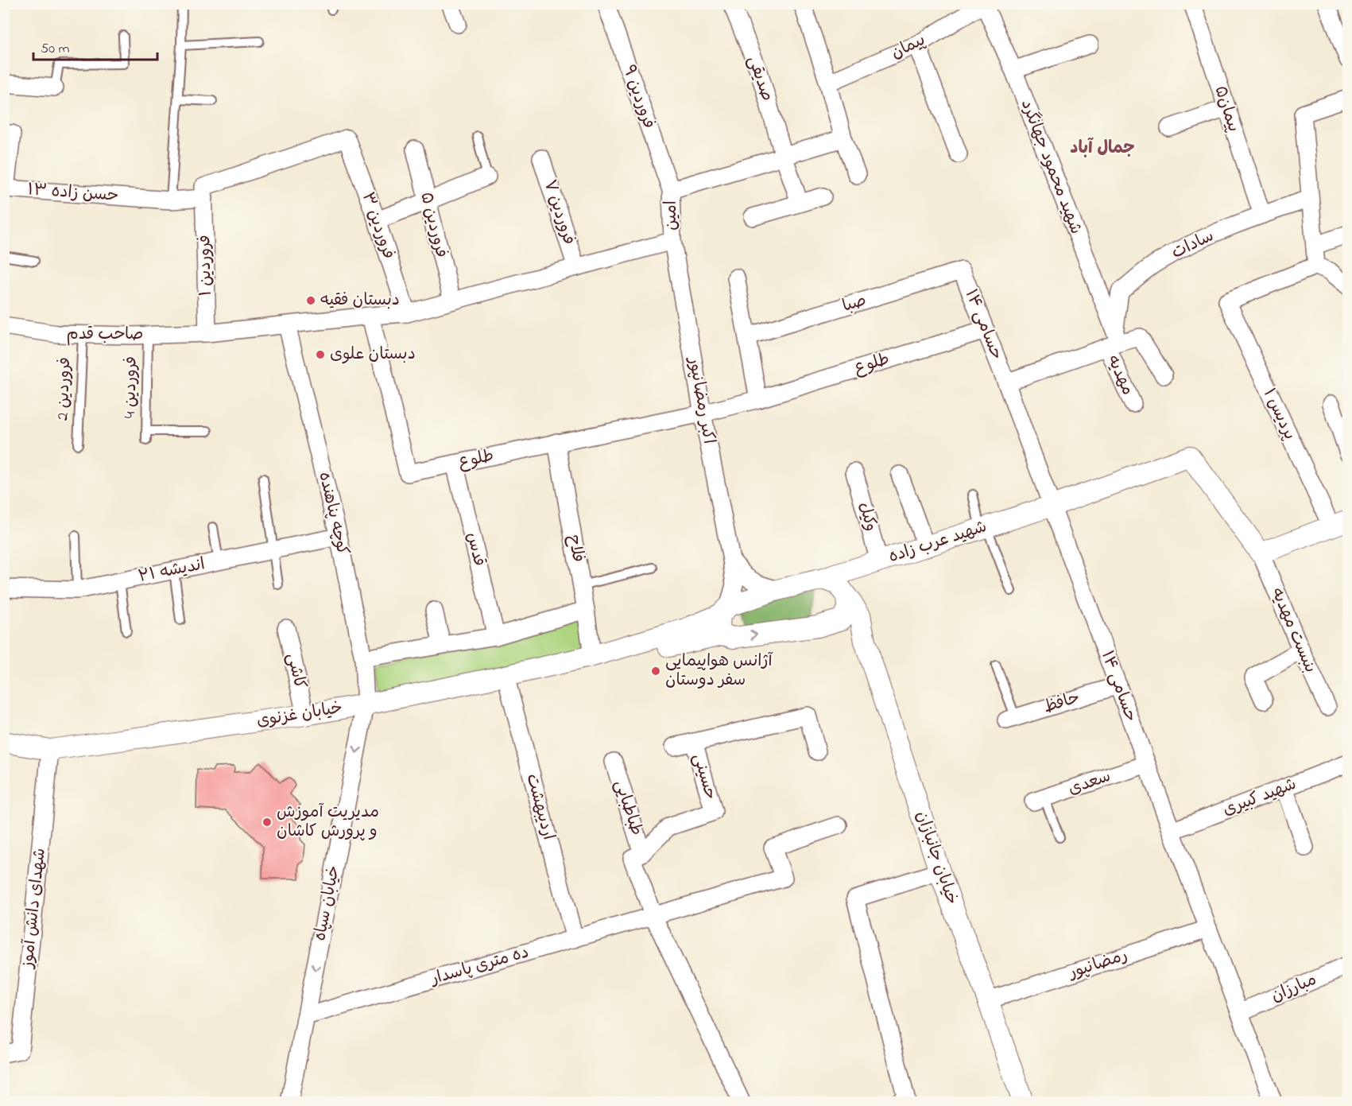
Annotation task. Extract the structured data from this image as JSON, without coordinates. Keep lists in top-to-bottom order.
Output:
{
  "streets": {
    "street": [
      "پیمان",
      "صدیقی",
      "فروردین ۹",
      "پیمان۵",
      "شهید محمود جهانگرد",
      "حسن زاده ۱۳",
      "فروردین ۷",
      "امین",
      "فروردین ۵",
      "فروردین ۳",
      "سادات",
      "فروردین ۱",
      "صبا",
      "حسامی ۱۴",
      "صاحب قدم",
      "طلوع",
      "مهدیه",
      "اکبر رمضانپور",
      "پردیس ۱",
      "کوچه پناهنده",
      "وکیل",
      "شهید عرب زاده",
      "فلاح",
      "قدس",
      "اندیشه ۲۱",
      "بنبست مهدیه",
      "کاشی",
      "حافظ",
      "خیابان غزنوی",
      "حسینی",
      "سعدی",
      "شهید کبیری",
      "اردیبهشت",
      "طباطبایی",
      "خیابان جانبازان",
      "خیابان سپاه",
      "شهدای دانش آموز",
      "رمضانپور",
      "ده متری پاسدار",
      "مبارزان"
    ],
    "lane": ["فروردین 4", "فروردین 2"]
  },
  "crossings": [
    ["پیمان", "شهید محمود جهانگرد"],
    ["فروردین ۹", "امین"],
    ["پیمان۵", "سادات"],
    ["شهید محمود جهانگرد", "سادات"],
    ["شهید محمود جهانگرد", "مهدیه"],
    ["حسن زاده ۱۳", "فروردین ۳"],
    ["حسن زاده ۱۳", "فروردین ۱"],
    ["فروردین ۷", "صاحب قدم"],
    ["امین", "صاحب قدم"],
    ["امین", "اکبر رمضانپور"],
    ["فروردین ۵", "صاحب قدم"],
    ["فروردین ۳", "فروردین ۱"],
    ["فروردین ۳", "صاحب قدم"],
    ["سادات", "مهدیه"],
    ["فروردین ۱", "صاحب قدم"],
    ["صبا", "حسامی ۱۴"],
    ["حسامی ۱۴", "طلوع"],
    ["حسامی ۱۴", "شهید عرب زاده"],
    ["حسامی ۱۴", "حافظ"],
    ["حسامی ۱۴", "سعدی"],
    ["حسامی ۱۴", "شهید کبیری"],
    ["حسامی ۱۴", "رمضانپور"],
    ["حسامی ۱۴", "مبارزان"],
    ["صاحب قدم", "طلوع"],
    ["صاحب قدم", "فروردین 4"],
    ["صاحب قدم", "فروردین 2"],
    ["صاحب قدم", "اکبر رمضانپور"],
    ["صاحب قدم", "کوچه پناهنده"],
    ["طلوع", "اکبر رمضانپور"],
    ["طلوع", "فلاح"],
    ["طلوع", "قدس"],
    ["اکبر رمضانپور", "شهید عرب زاده"],
    ["کوچه پناهنده", "اندیشه ۲۱"],
    ["کوچه پناهنده", "خیابان غزنوی"],
    ["کوچه پناهنده", "خیابان سپاه"],
    ["وکیل", "شهید عرب زاده"],
    ["شهید عرب زاده", "فلاح"],
    ["شهید عرب زاده", "بنبست مهدیه"],
    ["شهید عرب زاده", "خیابان غزنوی"],
    ["فلاح", "خیابان غزنوی"],
    ["کاشی", "خیابان غزنوی"],
    ["خیابان غزنوی", "اردیبهشت"],
    ["خیابان غزنوی", "خیابان سپاه"],
    ["خیابان غزنوی", "شهدای دانش آموز"],
    ["حسینی", "طباطبایی"],
    ["اردیبهشت", "ده متری پاسدار"],
    ["خیابان جانبازان", "رمضانپور"],
    ["خیابان سپاه", "ده متری پاسدار"]
  ],
  "one_way": ["خیابان سپاه"],
  "districts": ["جمال آباد"],
  "places": [
    "دبستان فقیه",
    "دبستان علوی",
    "آژانس هواپیمایی سفر دوستان",
    "مدیریت آموزش و پرورش کاشان"
  ],
  "scale_bar": "50 m"
}
